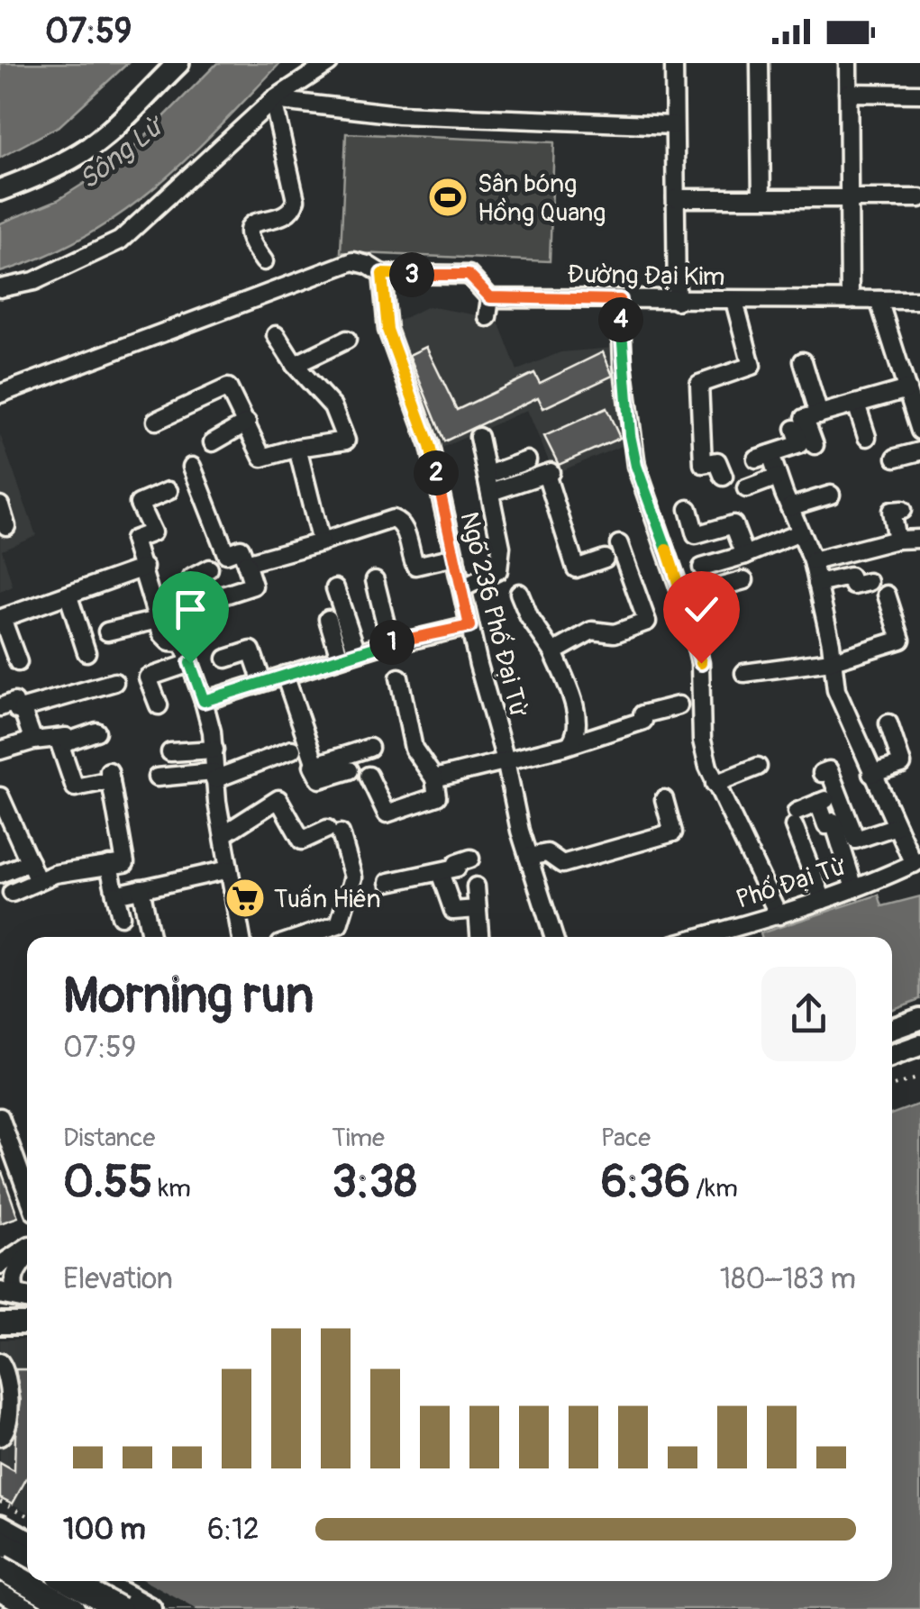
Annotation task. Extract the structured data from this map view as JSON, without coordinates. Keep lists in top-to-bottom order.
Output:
{
  "streets": {
    "street": ["Đường Đại Kim", "Ngõ 236 Phố Đại Từ", "Phố Đại Từ"]
  },
  "water": ["Sông Lừ"],
  "places": {
    "sports": ["Sân bóng Hồng Quang"],
    "supermarket": ["Tuấn Hiên"]
  },
  "page": {
    "status": "07:59",
    "pins": [
      "3",
      "4",
      "2",
      "1"
    ],
    "heading": ["Morning run", "07:59"],
    "stats": [
      ["Distance", "0.55 km"],
      ["Time", "3:38"],
      ["Pace", "6:36 /km"]
    ],
    "chart": ["Elevation", "180–183 m"],
    "list": [
      {
        "name": "100 m",
        "note": "6:12"
      }
    ]
  }
}
